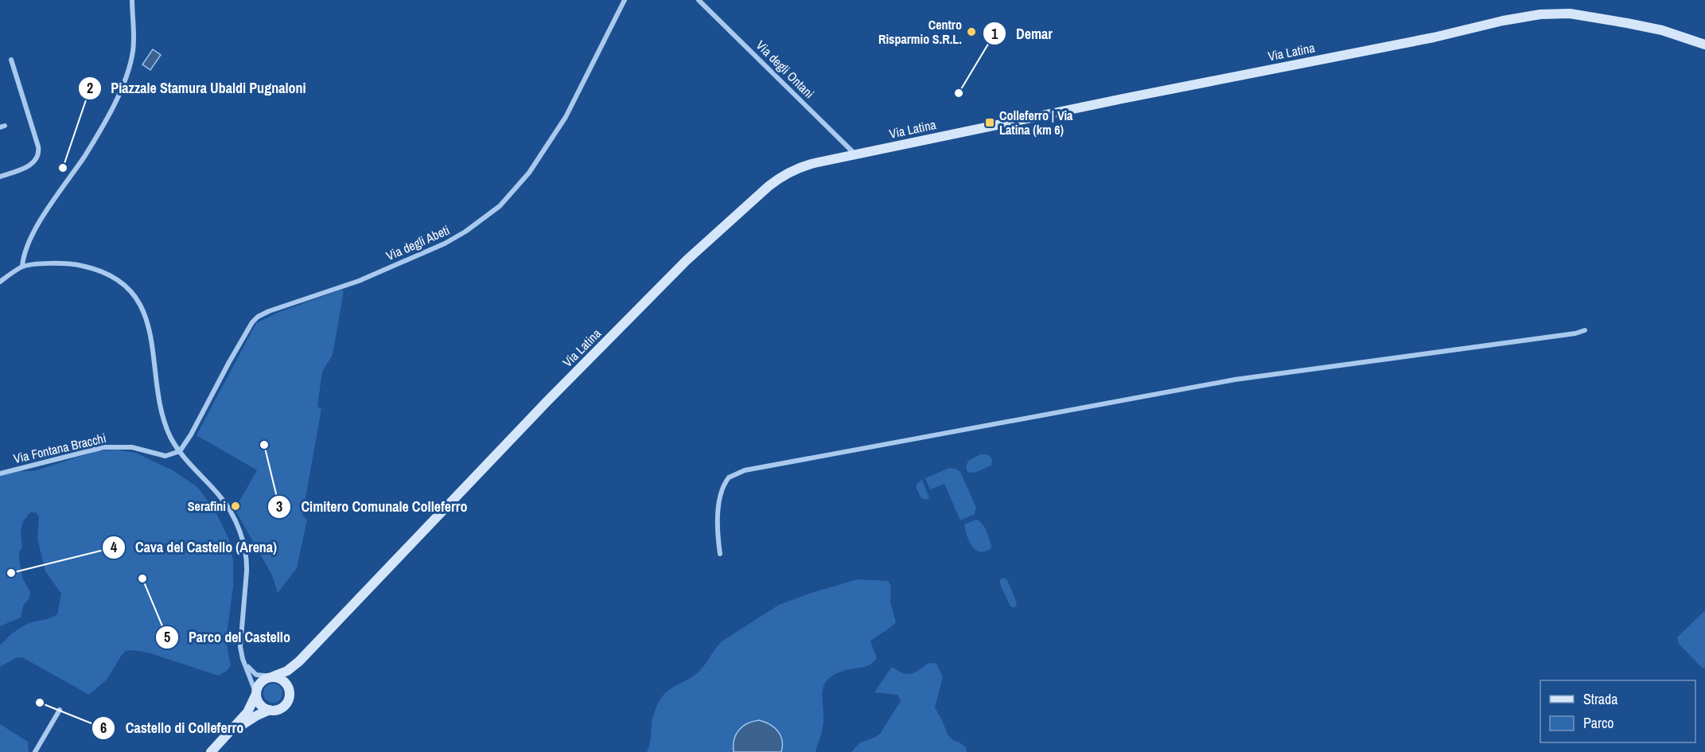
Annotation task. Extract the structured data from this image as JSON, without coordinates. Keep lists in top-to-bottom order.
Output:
{
  "streets": {
    "main road": ["Via Latina"],
    "street": ["Via degli Ontani", "Via degli Abeti", "Via Fontana Bracchi"]
  },
  "crossings": [
    ["Via Latina", "Via degli Ontani"],
    ["Via degli Abeti", "Via Fontana Bracchi"]
  ],
  "places": {
    "other": [
      "Centro Risparmio S.R.L.",
      "Demar",
      "Piazzale Stamura Ubaldi Pugnaloni",
      "Cimitero Comunale Colleferro",
      "Serafini",
      "Cava del Castello (Arena)",
      "Parco del Castello",
      "Castello di Colleferro"
    ],
    "transit": ["Colleferro | Via Latina (km 6)"]
  },
  "legend": ["Strada", "Parco"]
}
